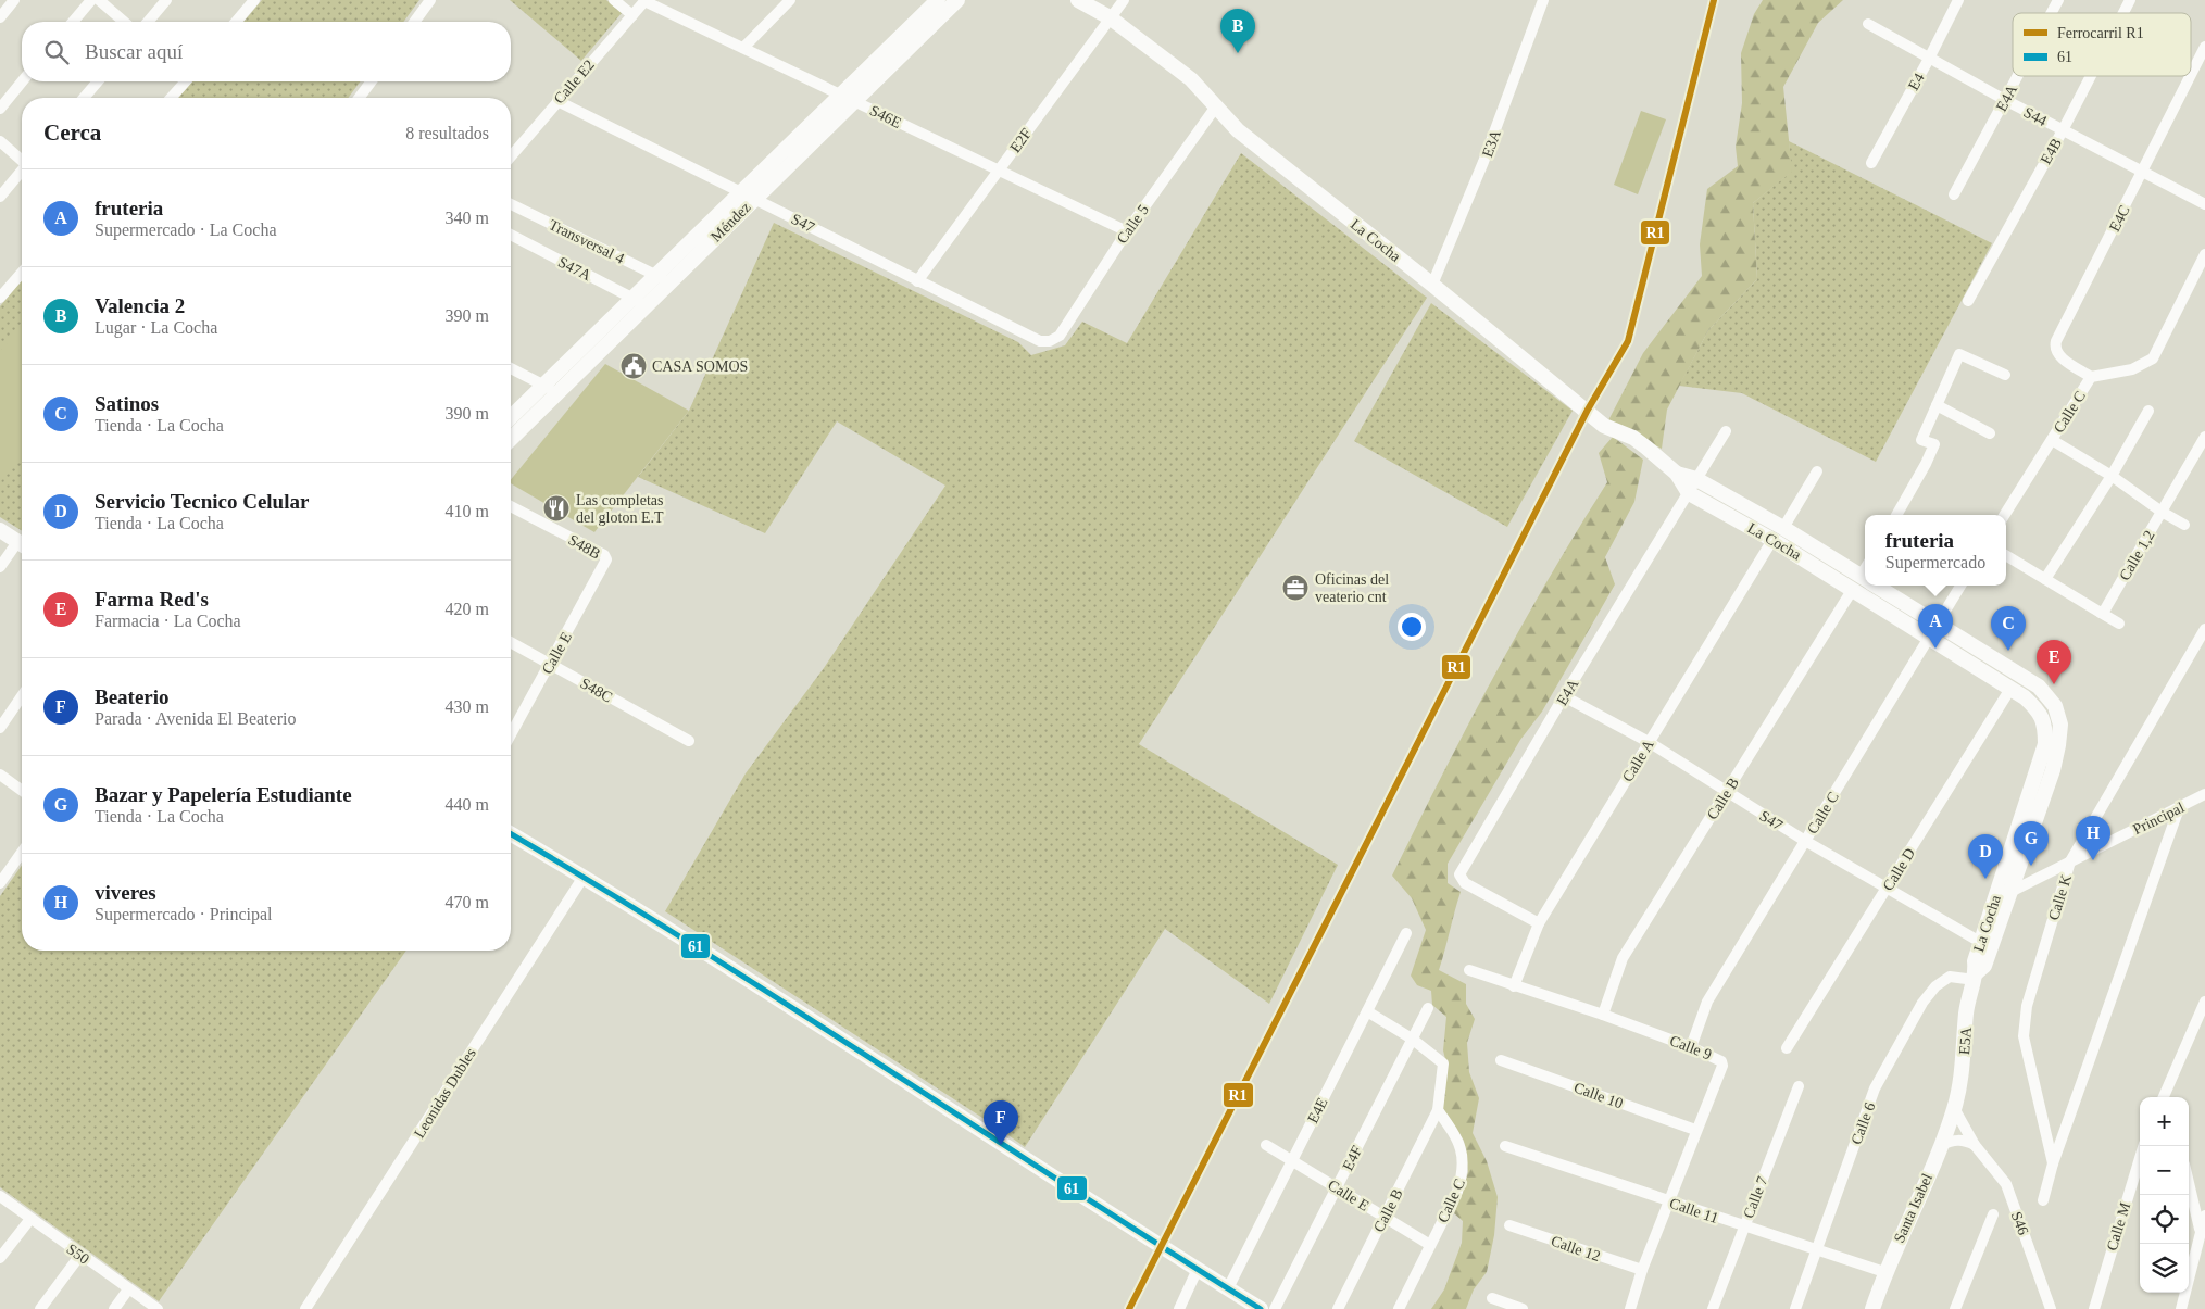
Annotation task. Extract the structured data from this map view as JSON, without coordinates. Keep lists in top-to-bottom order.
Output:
{
  "streets": {
    "street": [
      "Calle E2",
      "E4",
      "E4A",
      "S46E",
      "S44",
      "E2F",
      "E3A",
      "E4B",
      "E4C",
      "Méndez",
      "S47",
      "Calle 5",
      "La Cocha",
      "Transversal 4",
      "S47A",
      "Calle C",
      "S48B",
      "Calle 1,2",
      "Calle E",
      "S48C",
      "Calle A",
      "Calle B",
      "Principal",
      "Calle D",
      "Calle K",
      "E5A",
      "Calle 9",
      "Leonidas Dubles",
      "Calle 10",
      "E4E",
      "Calle 6",
      "E4F",
      "Calle 7",
      "Santa Isabel",
      "Calle 11",
      "S46",
      "Calle M",
      "Calle 12",
      "S50"
    ]
  },
  "crossings": [
    ["Calle E2", "S46E"],
    ["Calle E2", "S47"],
    ["E4", "S44"],
    ["E4A", "S44"],
    ["E4A", "S47"],
    ["E4A", "La Cocha"],
    ["E4A", "Calle A"],
    ["S46E", "E2F"],
    ["S46E", "Méndez"],
    ["S46E", "Calle 5"],
    ["S44", "E4B"],
    ["S44", "E4C"],
    ["E2F", "S47"],
    ["E2F", "La Cocha"],
    ["E3A", "La Cocha"],
    ["E4C", "Calle C"],
    ["Méndez", "S47"],
    ["Méndez", "Transversal 4"],
    ["Méndez", "S47A"],
    ["S47", "Calle 5"],
    ["S47", "La Cocha"],
    ["S47", "Calle C"],
    ["S47", "Calle A"],
    ["S47", "Calle B"],
    ["S47", "Calle D"],
    ["Calle 5", "La Cocha"],
    ["La Cocha", "Calle C"],
    ["La Cocha", "Calle A"],
    ["La Cocha", "Calle B"],
    ["La Cocha", "Principal"],
    ["La Cocha", "Calle D"],
    ["La Cocha", "E5A"],
    ["La Cocha", "Calle 6"],
    ["Calle C", "Calle E"],
    ["Calle C", "Calle B"],
    ["Calle C", "Calle 9"],
    ["S48B", "Calle E"],
    ["Calle E", "S48C"],
    ["Calle E", "Calle B"],
    ["Calle E", "E4E"],
    ["Calle E", "E4F"],
    ["Calle A", "Calle 9"],
    ["Calle B", "Calle 9"],
    ["Principal", "Calle K"],
    ["E5A", "Calle 6"],
    ["E5A", "Santa Isabel"],
    ["E5A", "S46"],
    ["Calle 9", "Calle 10"],
    ["Calle 9", "Calle 11"],
    ["Calle 9", "Calle 12"],
    ["Calle 6", "Calle 11"],
    ["Calle 7", "Calle 11"],
    ["Santa Isabel", "Calle 11"],
    ["Santa Isabel", "S46"]
  ],
  "places": {
    "public building": ["CASA SOMOS"],
    "restaurant": ["Las completas del gloton E.T"],
    "office": ["Oficinas del veaterio cnt"]
  },
  "lines": ["rail line R1", "transit line 61"],
  "legend": ["Ferrocarril R1", "61"],
  "page": {
    "pins": [
      "B",
      "A",
      "C",
      "E",
      "H",
      "G",
      "D",
      "F"
    ],
    "search": "Buscar aquí",
    "heading": ["Cerca", "8 resultados"],
    "list": [
      {
        "mark": "A",
        "name": "fruteria",
        "note": "Supermercado · La Cocha",
        "value": "340 m"
      },
      {
        "mark": "B",
        "name": "Valencia 2",
        "note": "Lugar · La Cocha",
        "value": "390 m"
      },
      {
        "mark": "C",
        "name": "Satinos",
        "note": "Tienda · La Cocha",
        "value": "390 m"
      },
      {
        "mark": "D",
        "name": "Servicio Tecnico Celular",
        "note": "Tienda · La Cocha",
        "value": "410 m"
      },
      {
        "mark": "E",
        "name": "Farma Red's",
        "note": "Farmacia · La Cocha",
        "value": "420 m"
      },
      {
        "mark": "F",
        "name": "Beaterio",
        "note": "Parada · Avenida El Beaterio",
        "value": "430 m"
      },
      {
        "mark": "G",
        "name": "Bazar y Papelería Estudiante",
        "note": "Tienda · La Cocha",
        "value": "440 m"
      },
      {
        "mark": "H",
        "name": "viveres",
        "note": "Supermercado · Principal",
        "value": "470 m"
      }
    ],
    "popup": ["fruteria", "Supermercado"],
    "map_buttons": ["+", "−"]
  }
}
